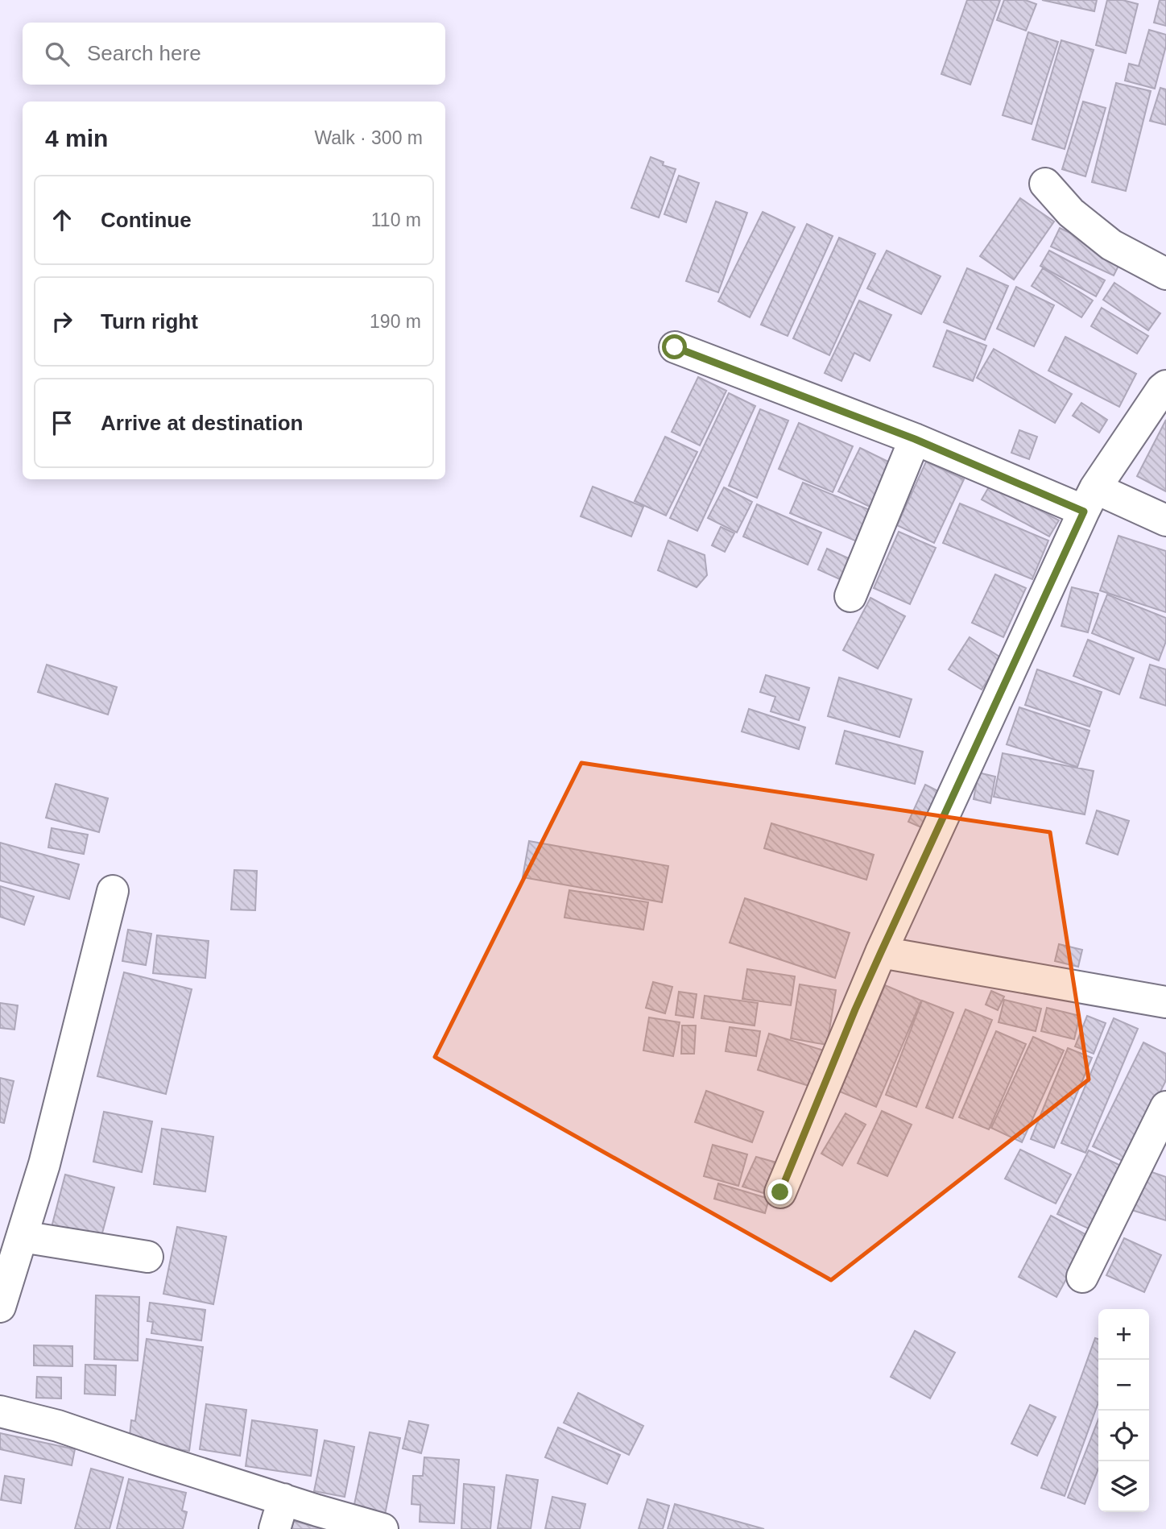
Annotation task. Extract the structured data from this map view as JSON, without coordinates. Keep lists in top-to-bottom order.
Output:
{
  "page": {
    "search": "Search here",
    "heading": ["4 min", "Walk · 300 m"],
    "list": [
      ["Continue", "110 m"],
      ["Turn right", "190 m"],
      "Arrive at destination"
    ],
    "map_buttons": ["+", "−"]
  }
}
